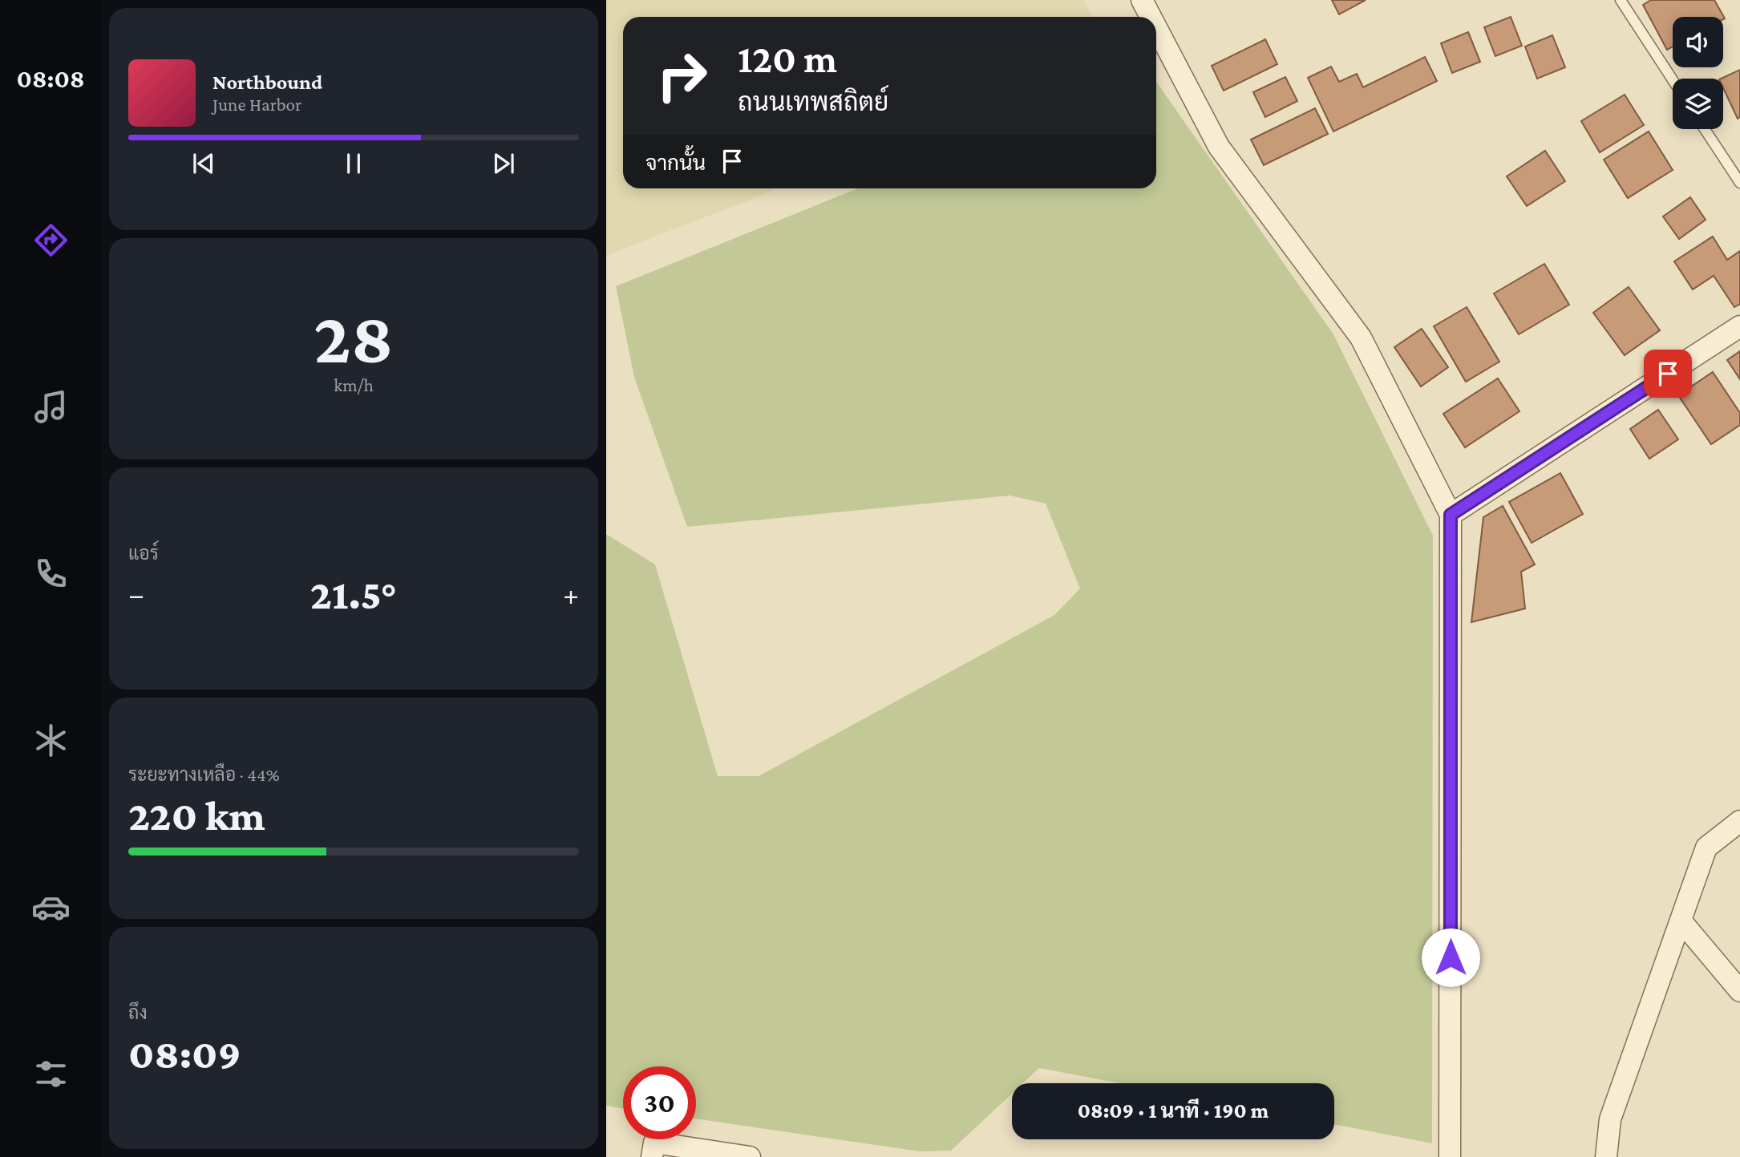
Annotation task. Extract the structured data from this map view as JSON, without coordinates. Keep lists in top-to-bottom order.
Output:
{
  "page": {
    "tabs": "08:08",
    "turn": ["120 m", "ถนนเทพสถิตย์"],
    "song": ["Northbound", "June Harbor"],
    "then": "จากนั้น",
    "tile": [
      ["28", "km/h"],
      "แอร์",
      ["ระยะทางเหลือ · 44%", "220 km"],
      ["ถึง", "08:09"]
    ],
    "heat": ["−", "21.5°", "+"],
    "limit": "30",
    "trip": "08:09 · 1 นาที · 190 m"
  }
}
